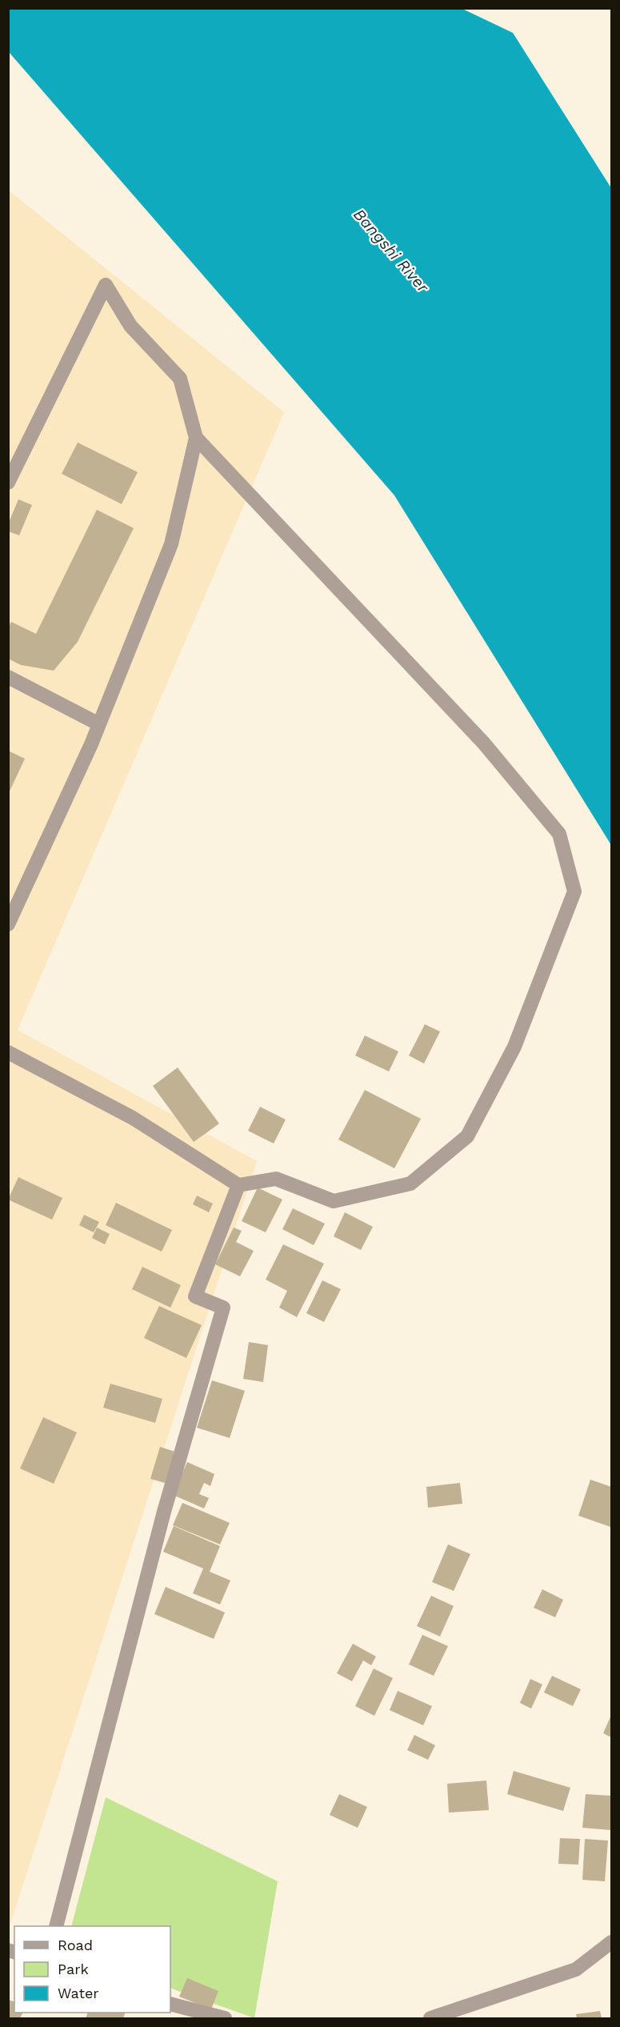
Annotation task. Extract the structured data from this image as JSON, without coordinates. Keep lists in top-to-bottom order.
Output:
{
  "water": ["Bangshi River"],
  "legend": ["Road", "Park", "Water"]
}
